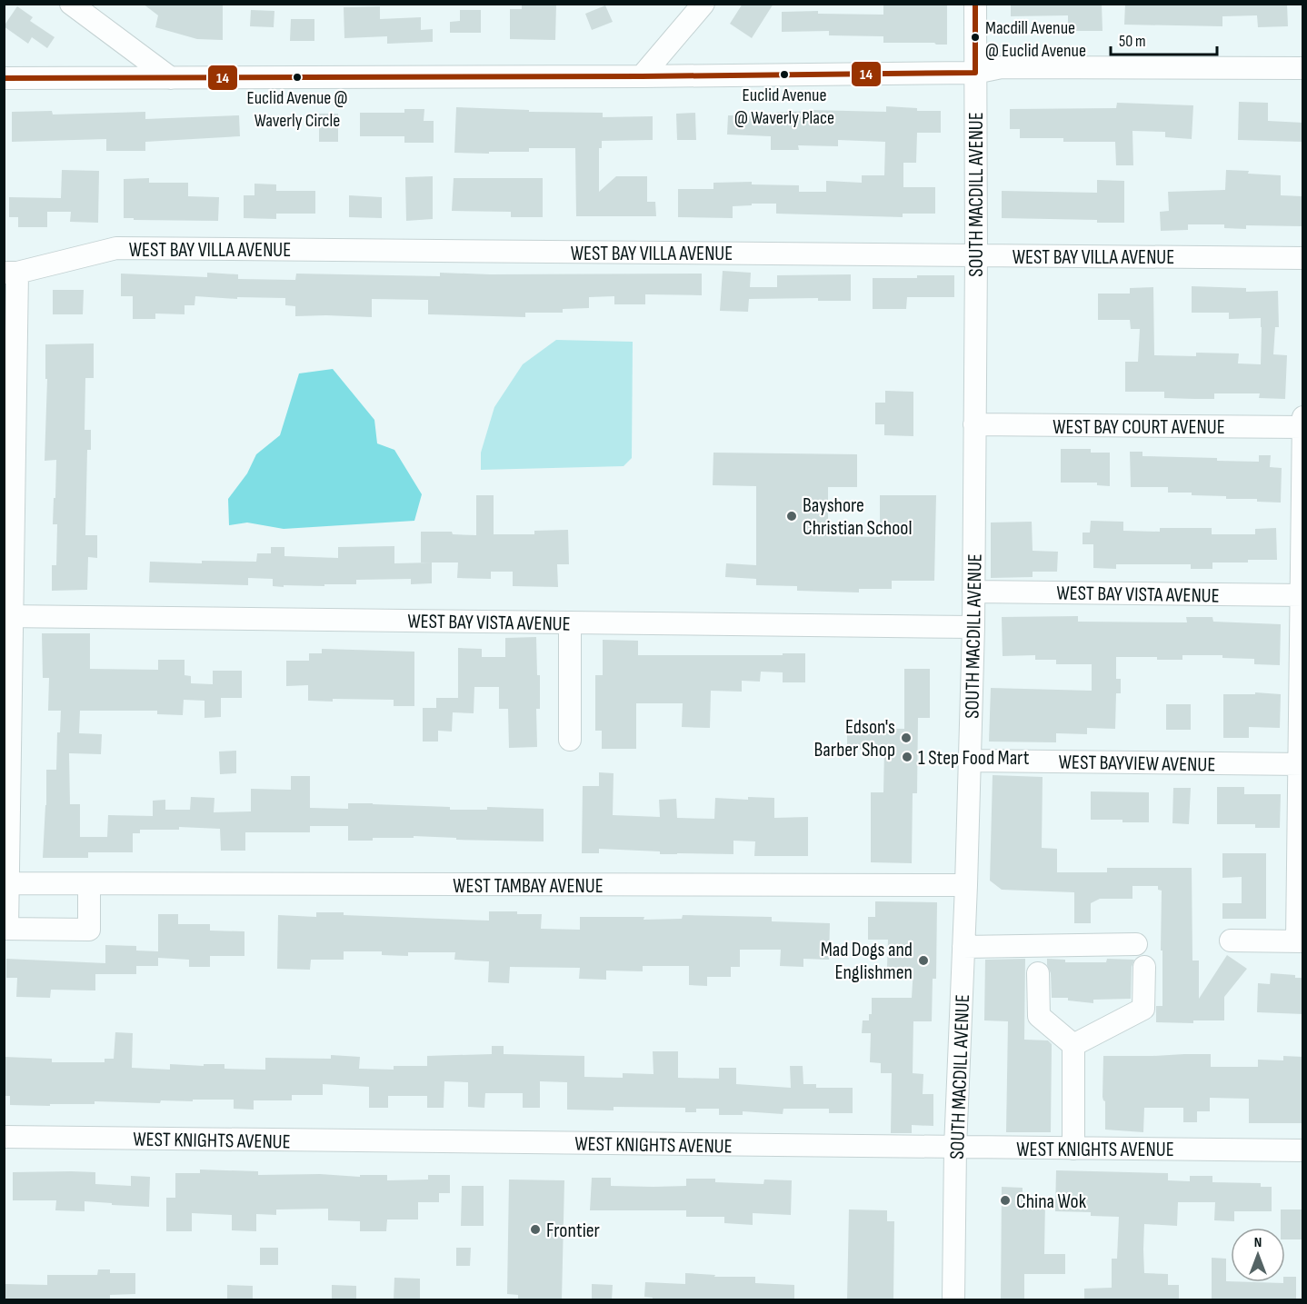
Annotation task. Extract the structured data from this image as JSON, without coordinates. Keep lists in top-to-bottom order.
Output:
{
  "streets": {
    "street": [
      "SOUTH MACDILL AVENUE",
      "WEST BAY VILLA AVENUE",
      "WEST BAY COURT AVENUE",
      "WEST BAY VISTA AVENUE",
      "WEST BAYVIEW AVENUE",
      "WEST TAMBAY AVENUE",
      "WEST KNIGHTS AVENUE"
    ]
  },
  "crossings": [
    ["SOUTH MACDILL AVENUE", "WEST BAY VILLA AVENUE"],
    ["SOUTH MACDILL AVENUE", "WEST BAY COURT AVENUE"],
    ["SOUTH MACDILL AVENUE", "WEST BAY VISTA AVENUE"],
    ["SOUTH MACDILL AVENUE", "WEST BAYVIEW AVENUE"],
    ["SOUTH MACDILL AVENUE", "WEST TAMBAY AVENUE"],
    ["SOUTH MACDILL AVENUE", "WEST KNIGHTS AVENUE"]
  ],
  "places": [
    "Macdill Avenue @ Euclid Avenue",
    "Euclid Avenue @ Waverly Place",
    "Euclid Avenue @ Waverly Circle",
    "Bayshore Christian School",
    "Edson's Barber Shop",
    "1 Step Food Mart",
    "Mad Dogs and Englishmen",
    "China Wok",
    "Frontier"
  ],
  "lines": ["transit line 14"],
  "scale_bar": "50 m",
  "north": "top"
}
